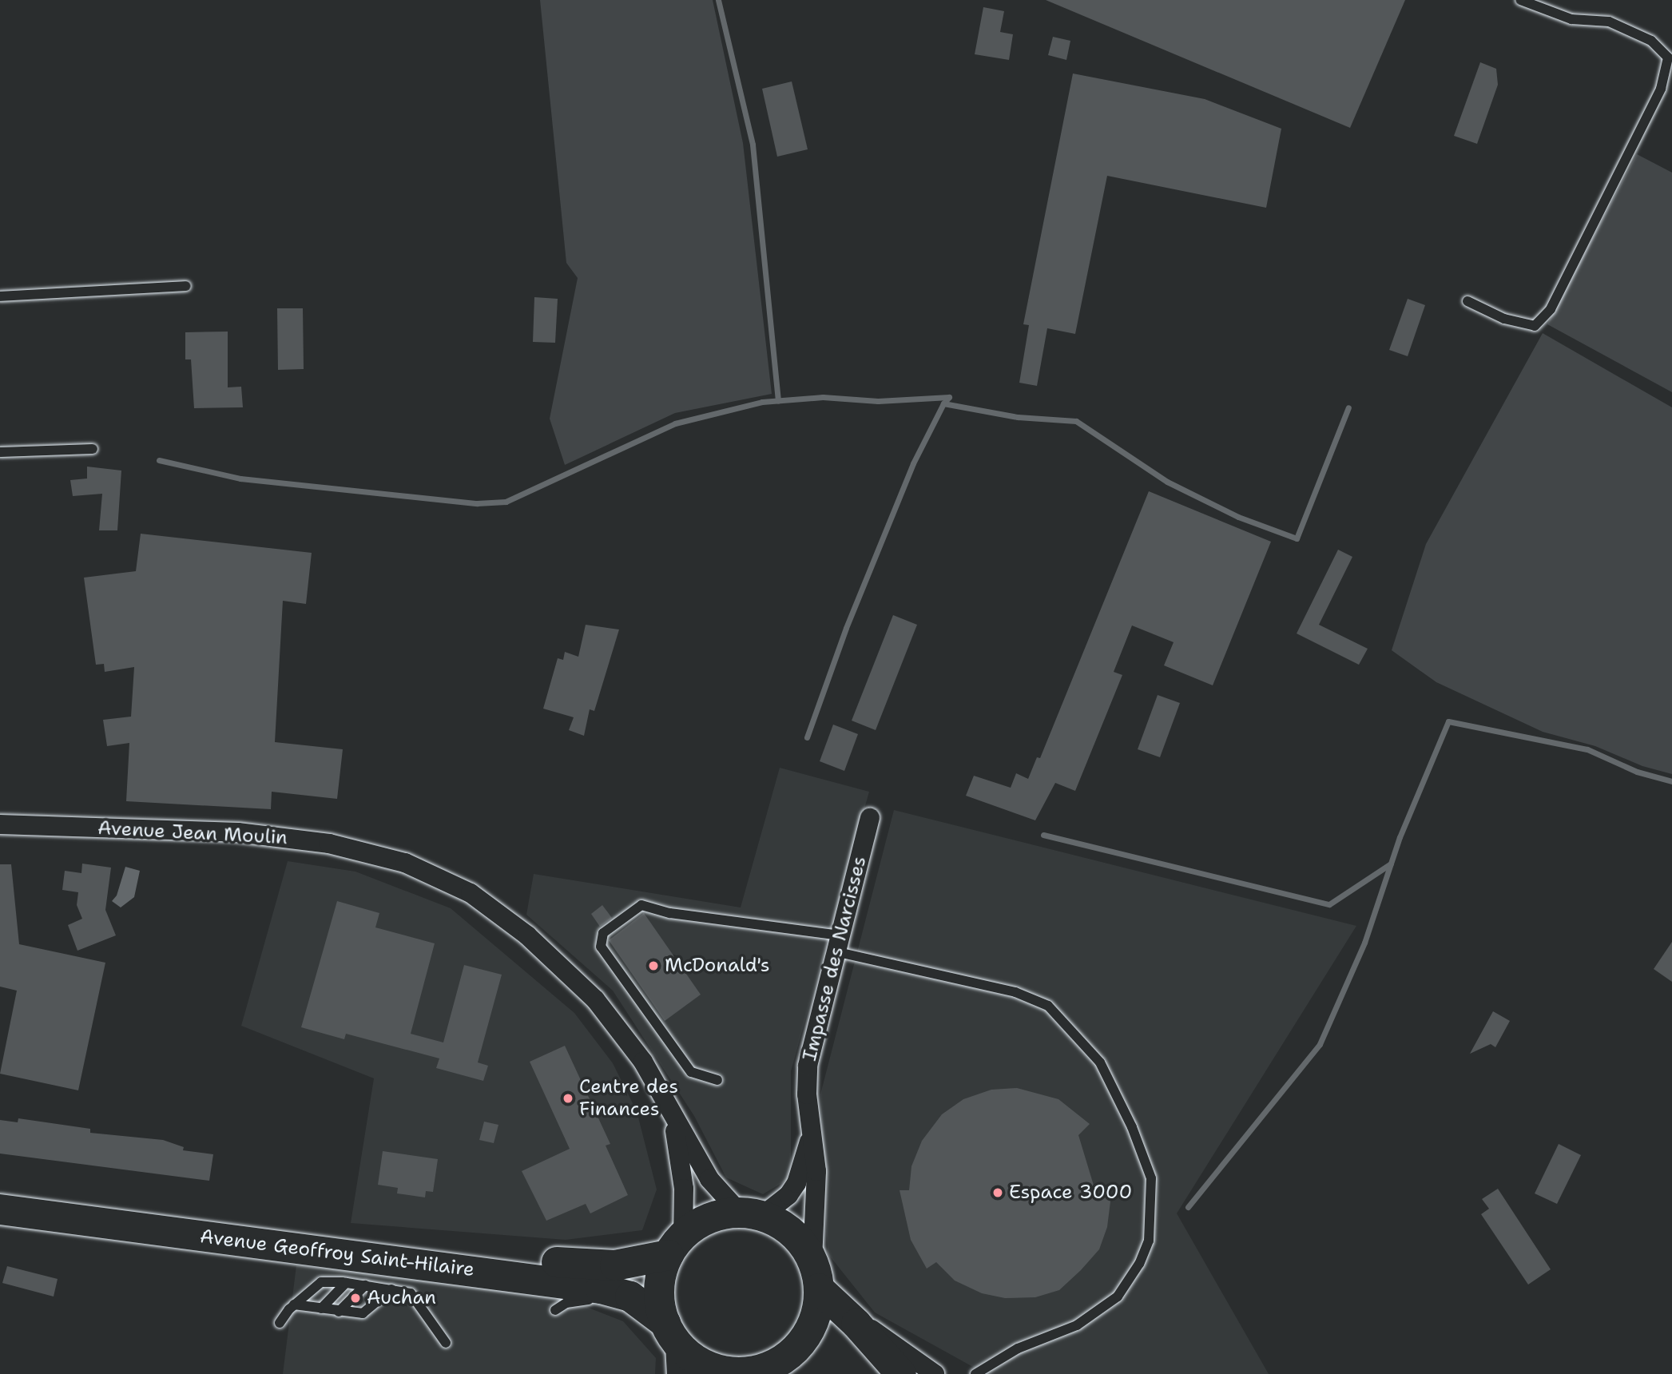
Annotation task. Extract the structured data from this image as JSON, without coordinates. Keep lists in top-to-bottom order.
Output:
{
  "streets": {
    "main road": ["Avenue Geoffroy Saint-Hilaire"],
    "street": ["Avenue Jean Moulin", "Impasse des Narcisses"]
  },
  "crossings": [
    ["Avenue Jean Moulin", "Impasse des Narcisses"],
    ["Avenue Jean Moulin", "Avenue Geoffroy Saint-Hilaire"],
    ["Impasse des Narcisses", "Avenue Geoffroy Saint-Hilaire"]
  ],
  "places": [
    "McDonald's",
    "Centre des Finances",
    "Espace 3000",
    "Auchan"
  ]
}
